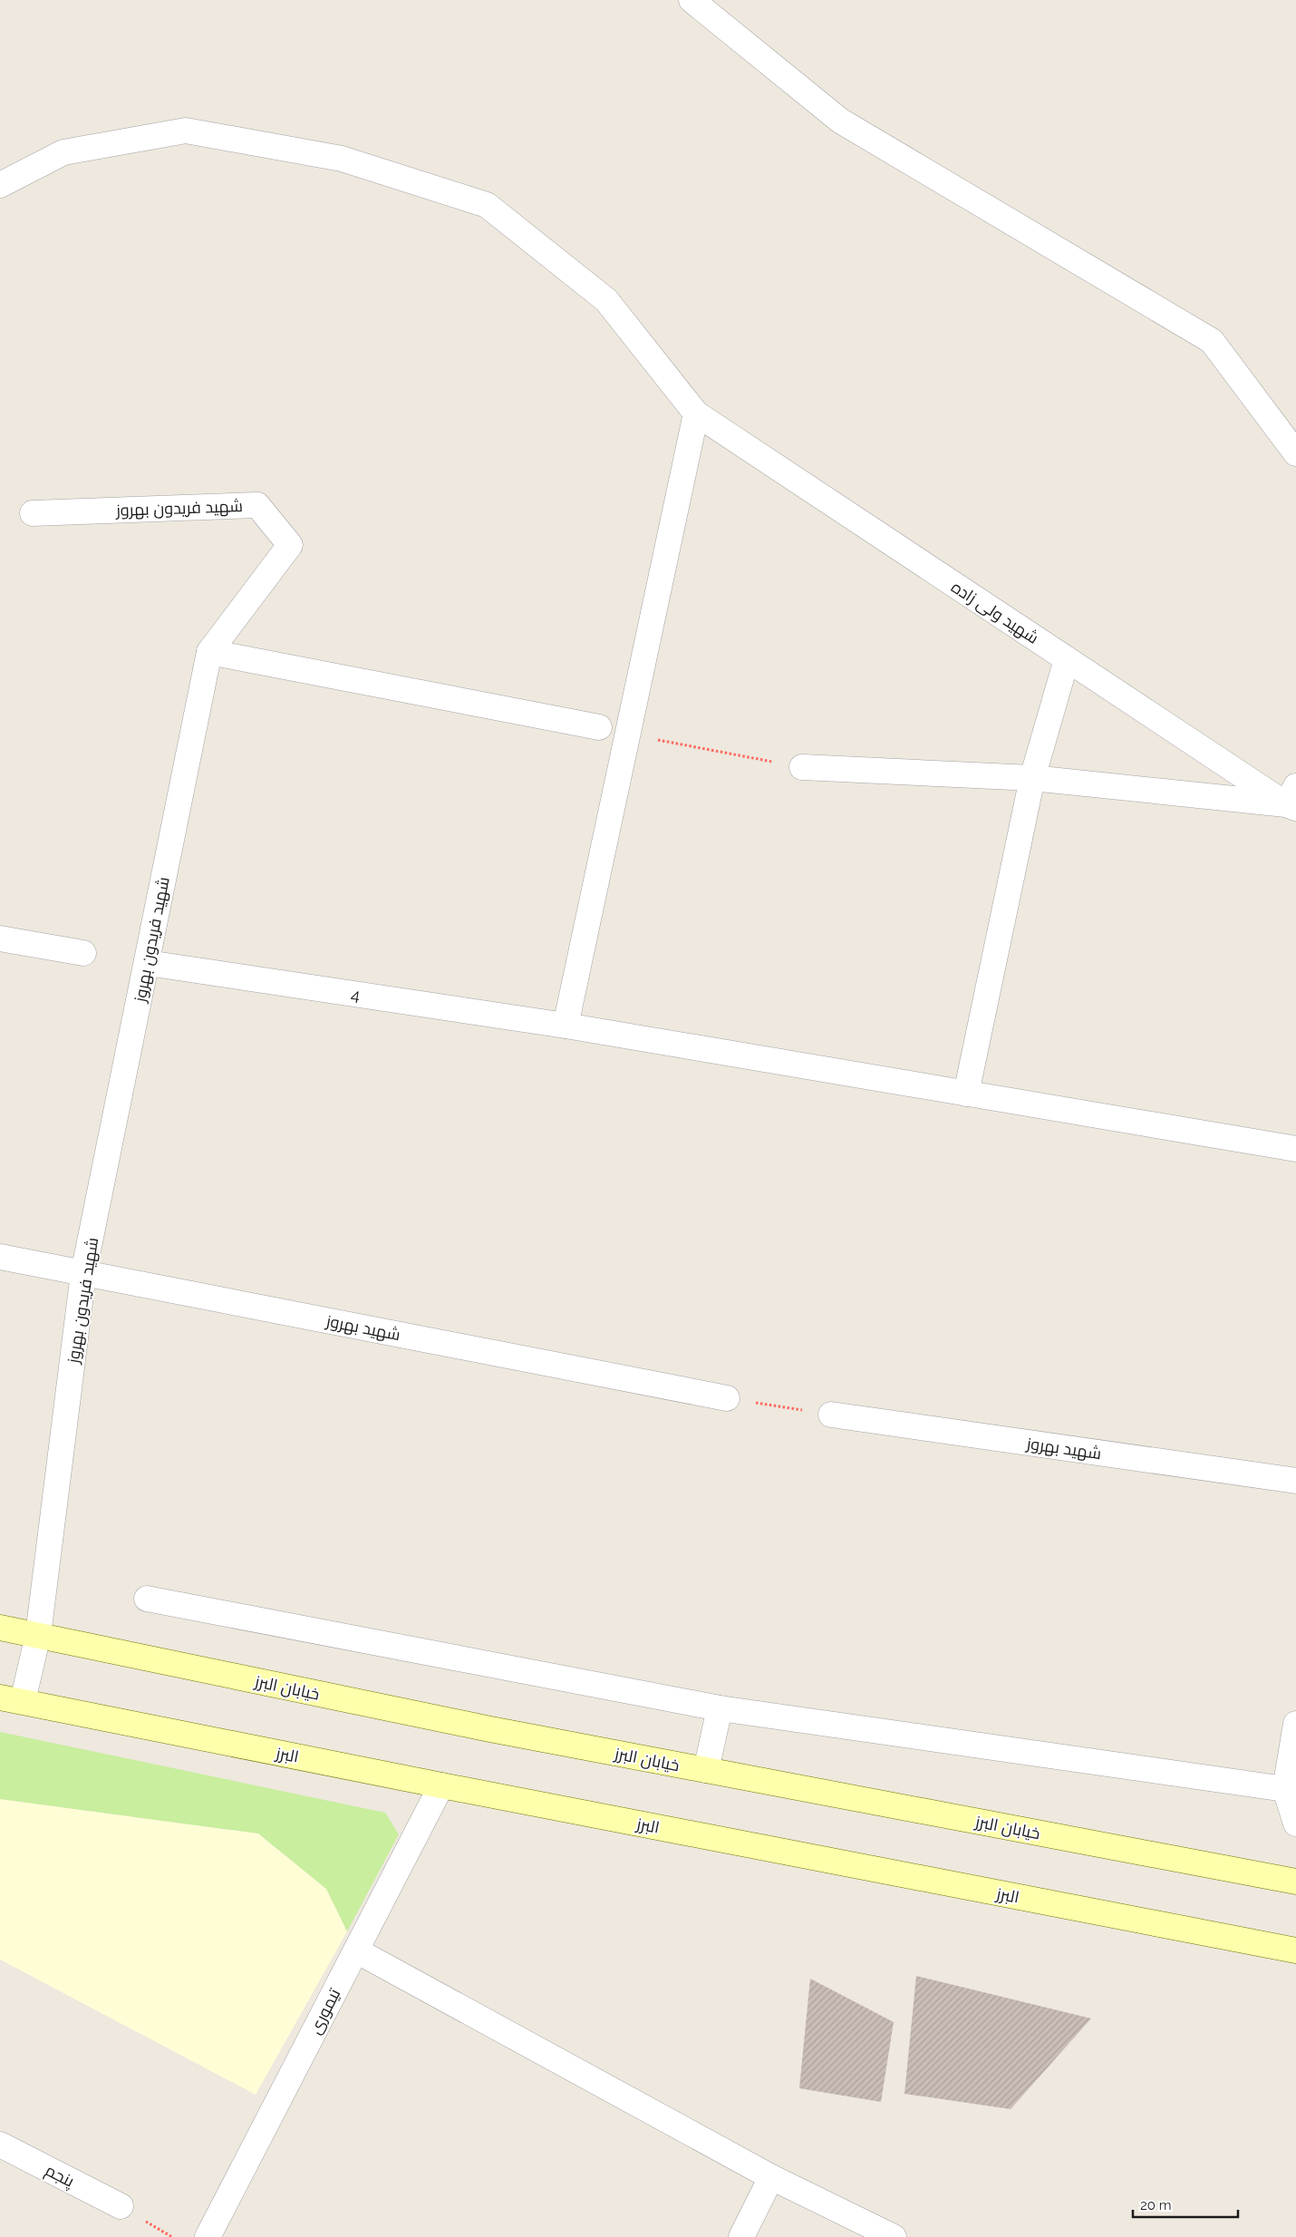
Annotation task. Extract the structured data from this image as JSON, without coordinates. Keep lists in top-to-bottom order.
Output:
{
  "streets": {
    "main road": ["خیابان البرز", "البرز"],
    "street": [
      "شهید فریدون بهروز",
      "شهید ولی زاده",
      "4",
      "شهید بهروز",
      "تیموری",
      "پنجم"
    ]
  },
  "crossings": [
    ["شهید فریدون بهروز", "4"],
    ["شهید فریدون بهروز", "شهید بهروز"],
    ["شهید فریدون بهروز", "خیابان البرز"],
    ["شهید فریدون بهروز", "البرز"],
    ["البرز", "تیموری"]
  ],
  "scale_bar": "20 m"
}
